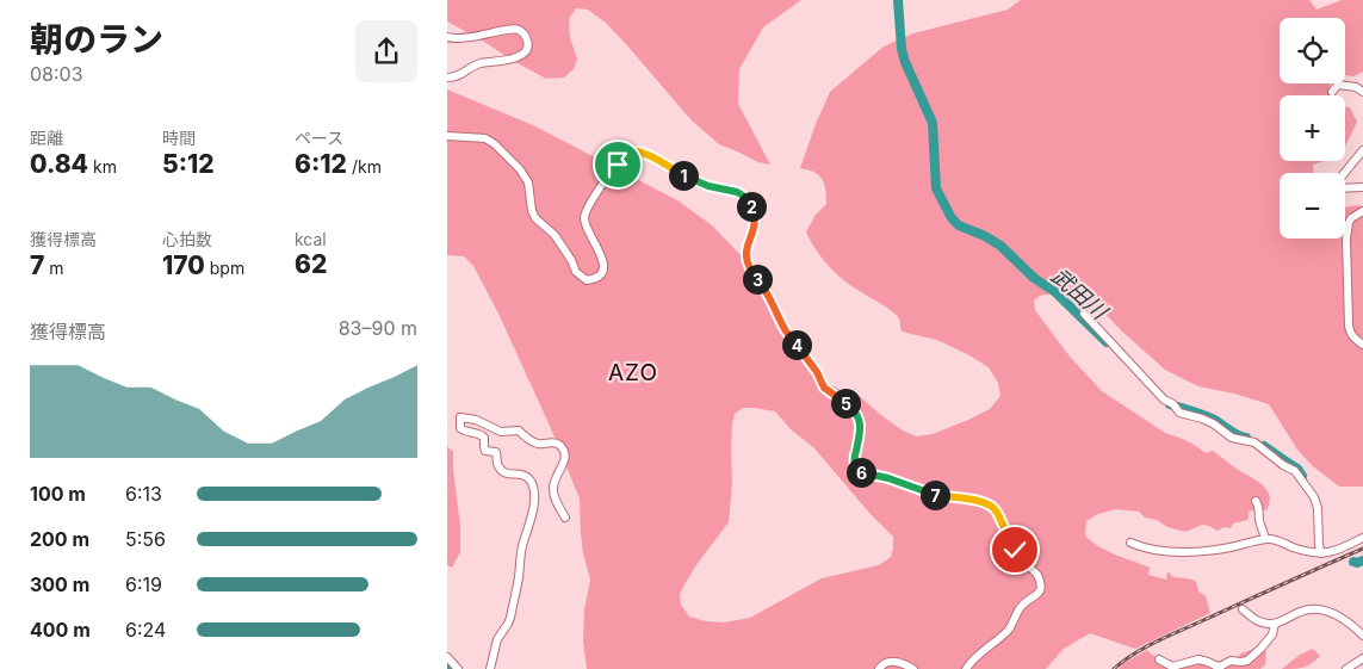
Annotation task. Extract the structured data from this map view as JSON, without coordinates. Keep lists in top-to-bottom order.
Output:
{
  "districts": ["AZO"],
  "water": ["武田川"],
  "page": {
    "heading": ["朝のラン", "08:03"],
    "map_buttons": ["+", "−"],
    "stats": [
      ["距離", "0.84 km"],
      ["時間", "5:12"],
      ["ペース", "6:12 /km"],
      ["獲得標高", "7 m"],
      ["心拍数", "170 bpm"],
      ["kcal", "62"]
    ],
    "pins": [
      "1",
      "2",
      "3",
      "4",
      "5",
      "6",
      "7"
    ],
    "chart": ["獲得標高", "83–90 m"],
    "list": [
      {
        "name": "100 m",
        "note": "6:13"
      },
      {
        "name": "200 m",
        "note": "5:56"
      },
      {
        "name": "300 m",
        "note": "6:19"
      },
      {
        "name": "400 m",
        "note": "6:24"
      }
    ]
  }
}
